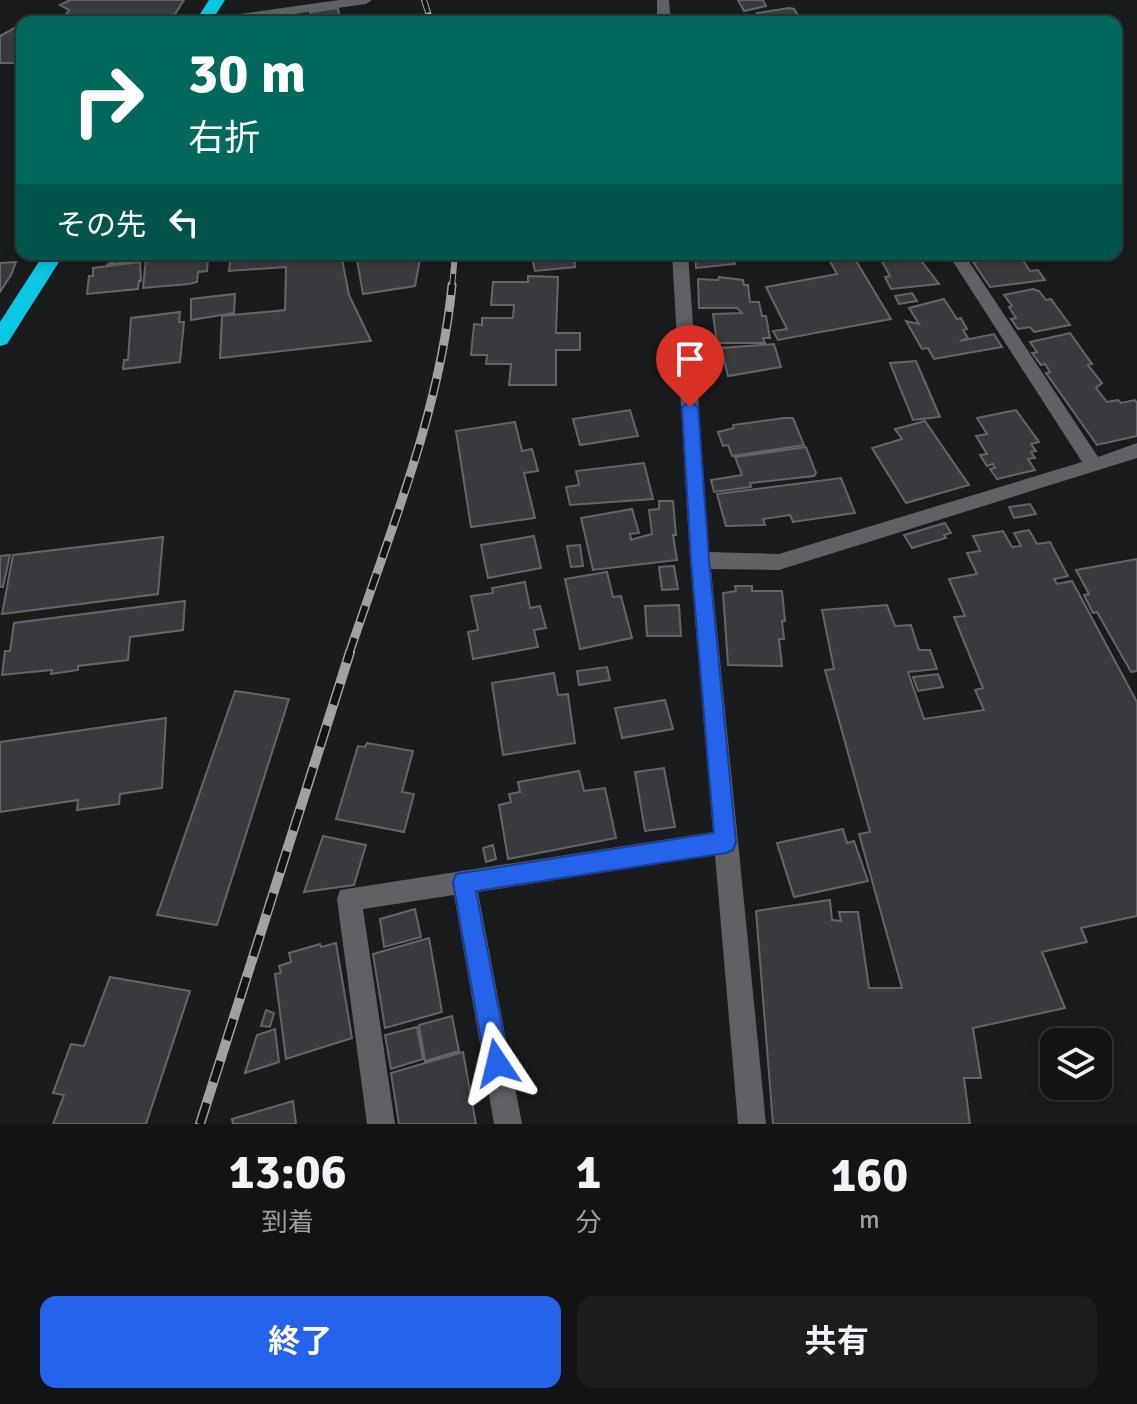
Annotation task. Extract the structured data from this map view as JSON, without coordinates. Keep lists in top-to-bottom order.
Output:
{
  "page": {
    "turn": ["30 m", "右折"],
    "then": "その先",
    "eta": [
      "13:06",
      "到着",
      "1",
      "分",
      "160",
      "m"
    ],
    "buttons": ["終了", "共有"]
  }
}
